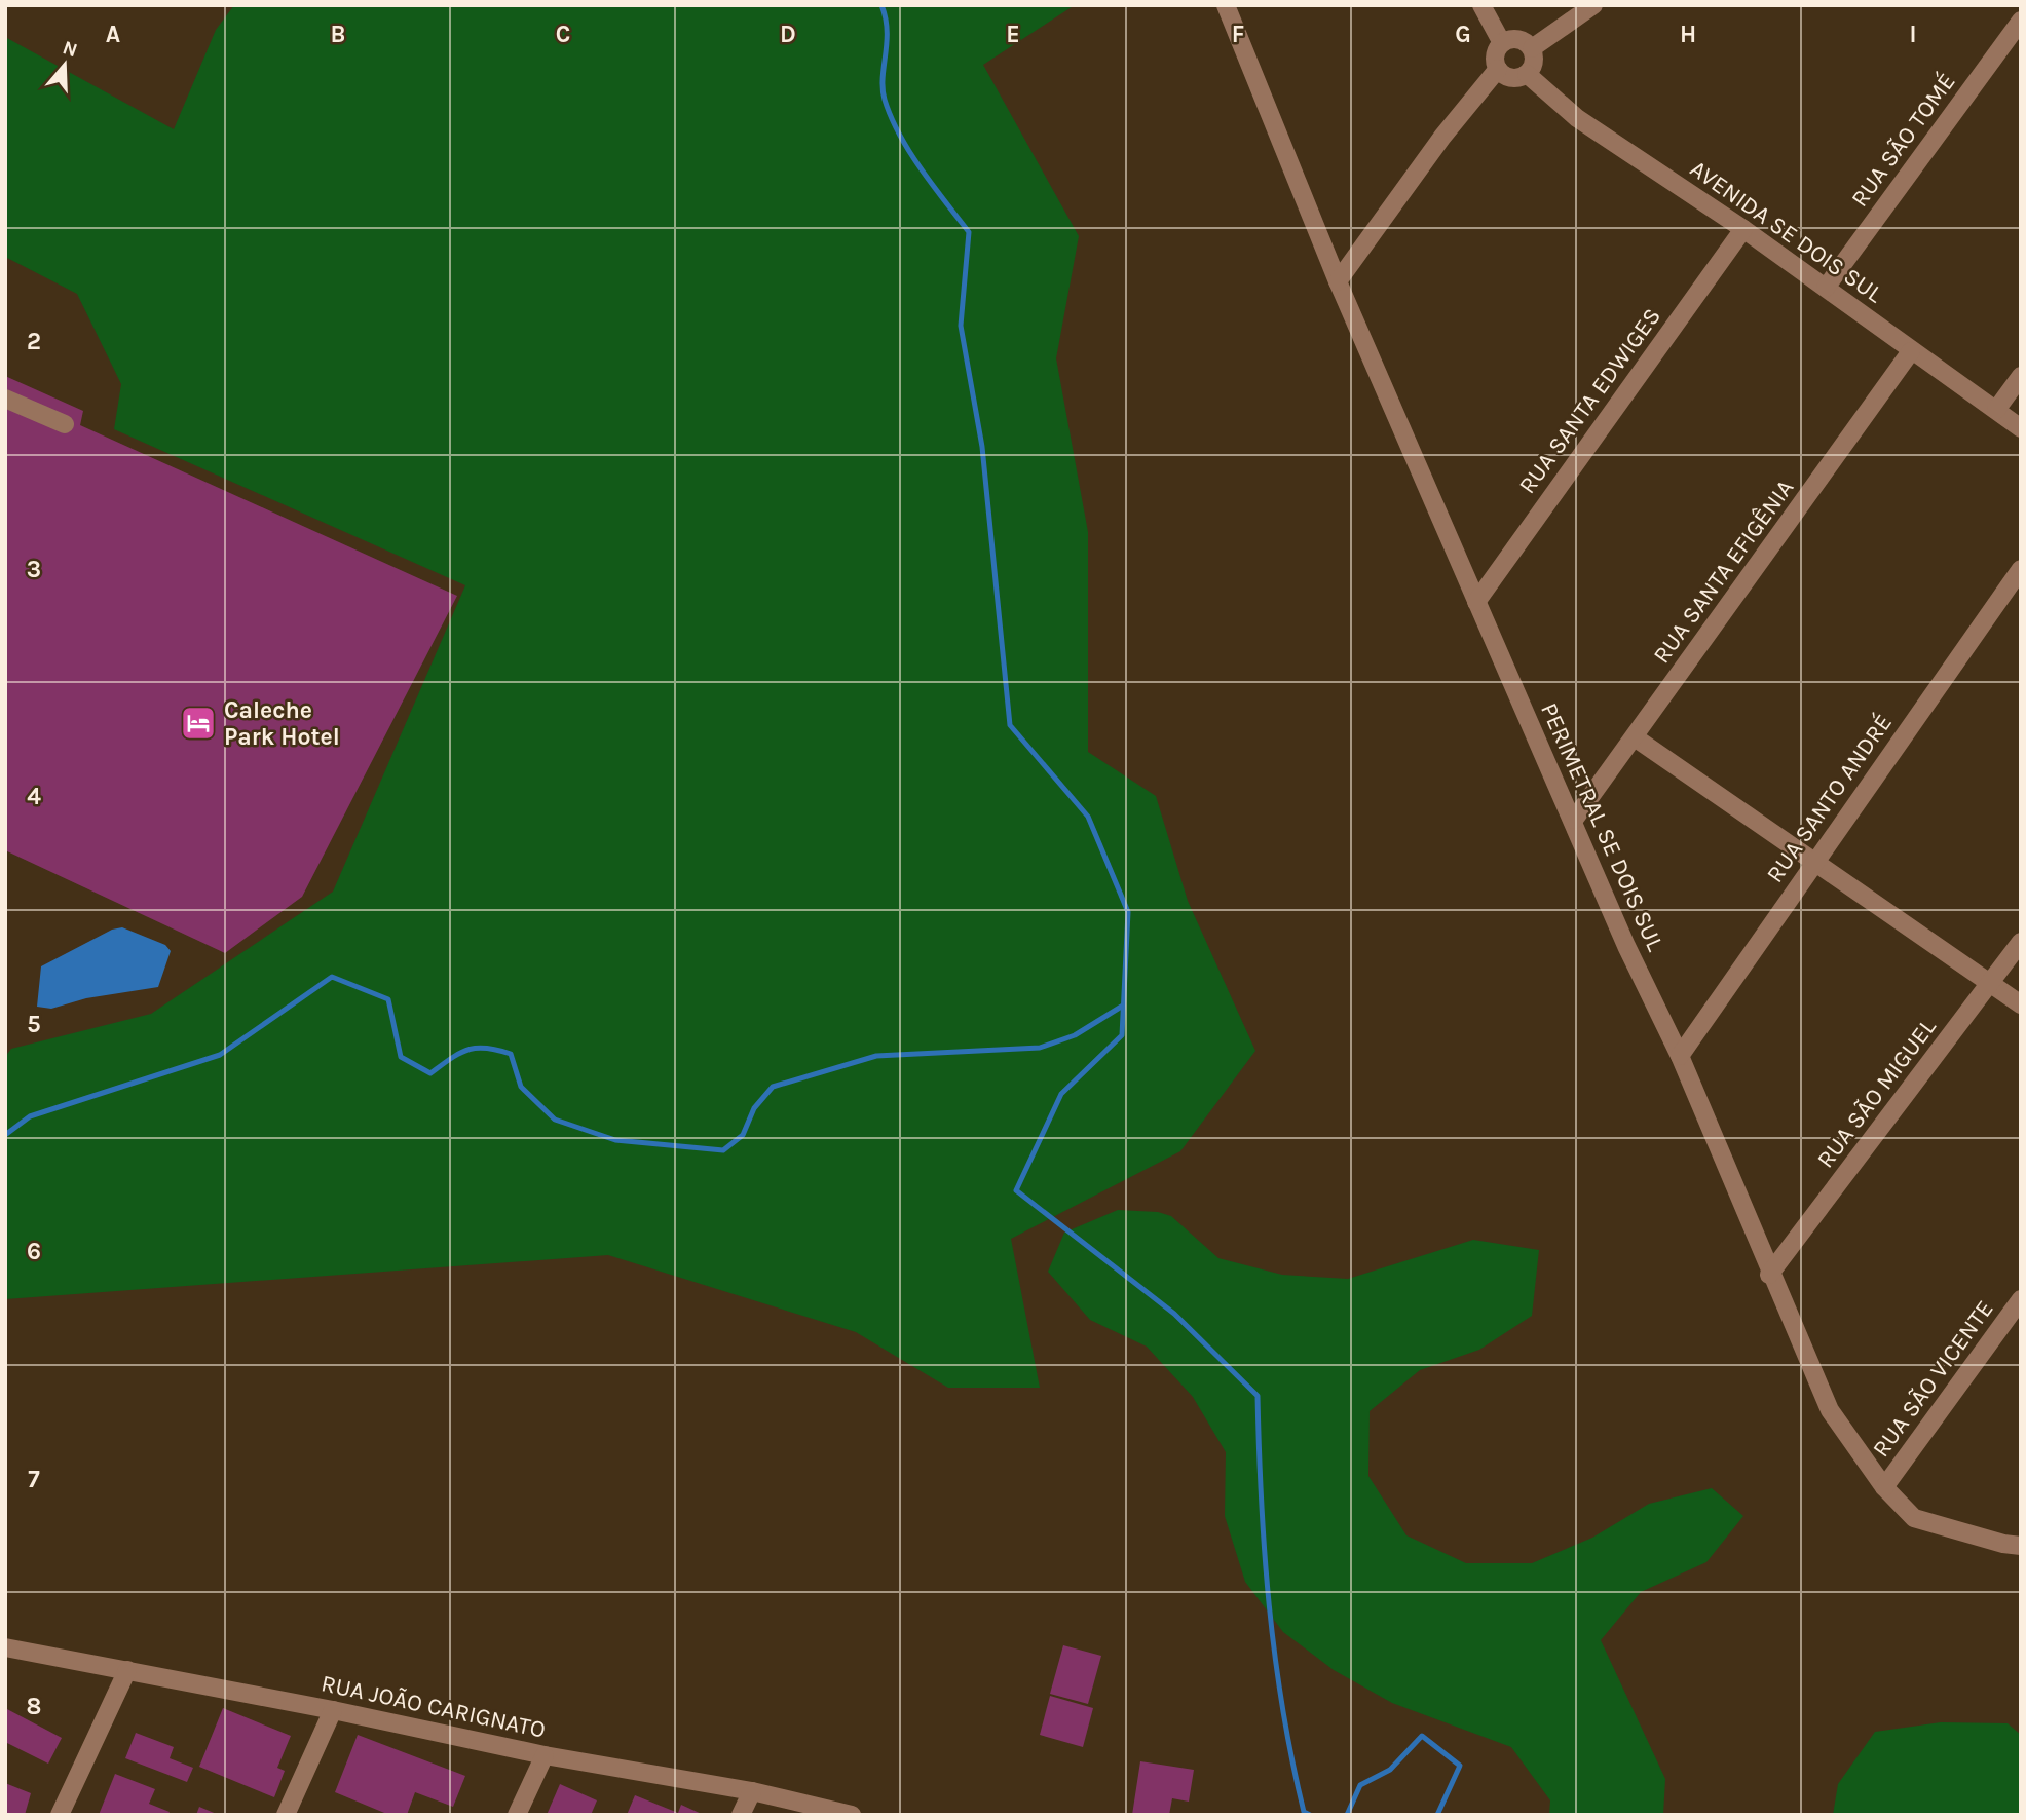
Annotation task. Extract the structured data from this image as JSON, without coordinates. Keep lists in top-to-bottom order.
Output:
{
  "streets": {
    "street": [
      "RUA SÃO TOMÉ",
      "AVENIDA SE DOIS SUL",
      "RUA SANTA EDWIGES",
      "RUA SANTA EFIGÊNIA",
      "RUA SANTO ANDRÉ",
      "PERIMETRAL SE DOIS SUL",
      "RUA SÃO MIGUEL",
      "RUA SÃO VICENTE",
      "RUA JOÃO CARIGNATO"
    ]
  },
  "crossings": [
    ["RUA SÃO TOMÉ", "AVENIDA SE DOIS SUL"],
    ["AVENIDA SE DOIS SUL", "RUA SANTA EDWIGES"],
    ["AVENIDA SE DOIS SUL", "RUA SANTA EFIGÊNIA"],
    ["RUA SANTA EDWIGES", "PERIMETRAL SE DOIS SUL"],
    ["RUA SANTA EFIGÊNIA", "PERIMETRAL SE DOIS SUL"],
    ["RUA SANTO ANDRÉ", "PERIMETRAL SE DOIS SUL"],
    ["PERIMETRAL SE DOIS SUL", "RUA SÃO MIGUEL"],
    ["PERIMETRAL SE DOIS SUL", "RUA SÃO VICENTE"]
  ],
  "places": {
    "hotel": ["Caleche Park Hotel"]
  },
  "north": "top",
  "grid": {
    "columns": [
      "A",
      "B",
      "C",
      "D",
      "E",
      "F",
      "G",
      "H",
      "I"
    ],
    "rows": [
      "2",
      "3",
      "4",
      "5",
      "6",
      "7",
      "8"
    ]
  }
}
